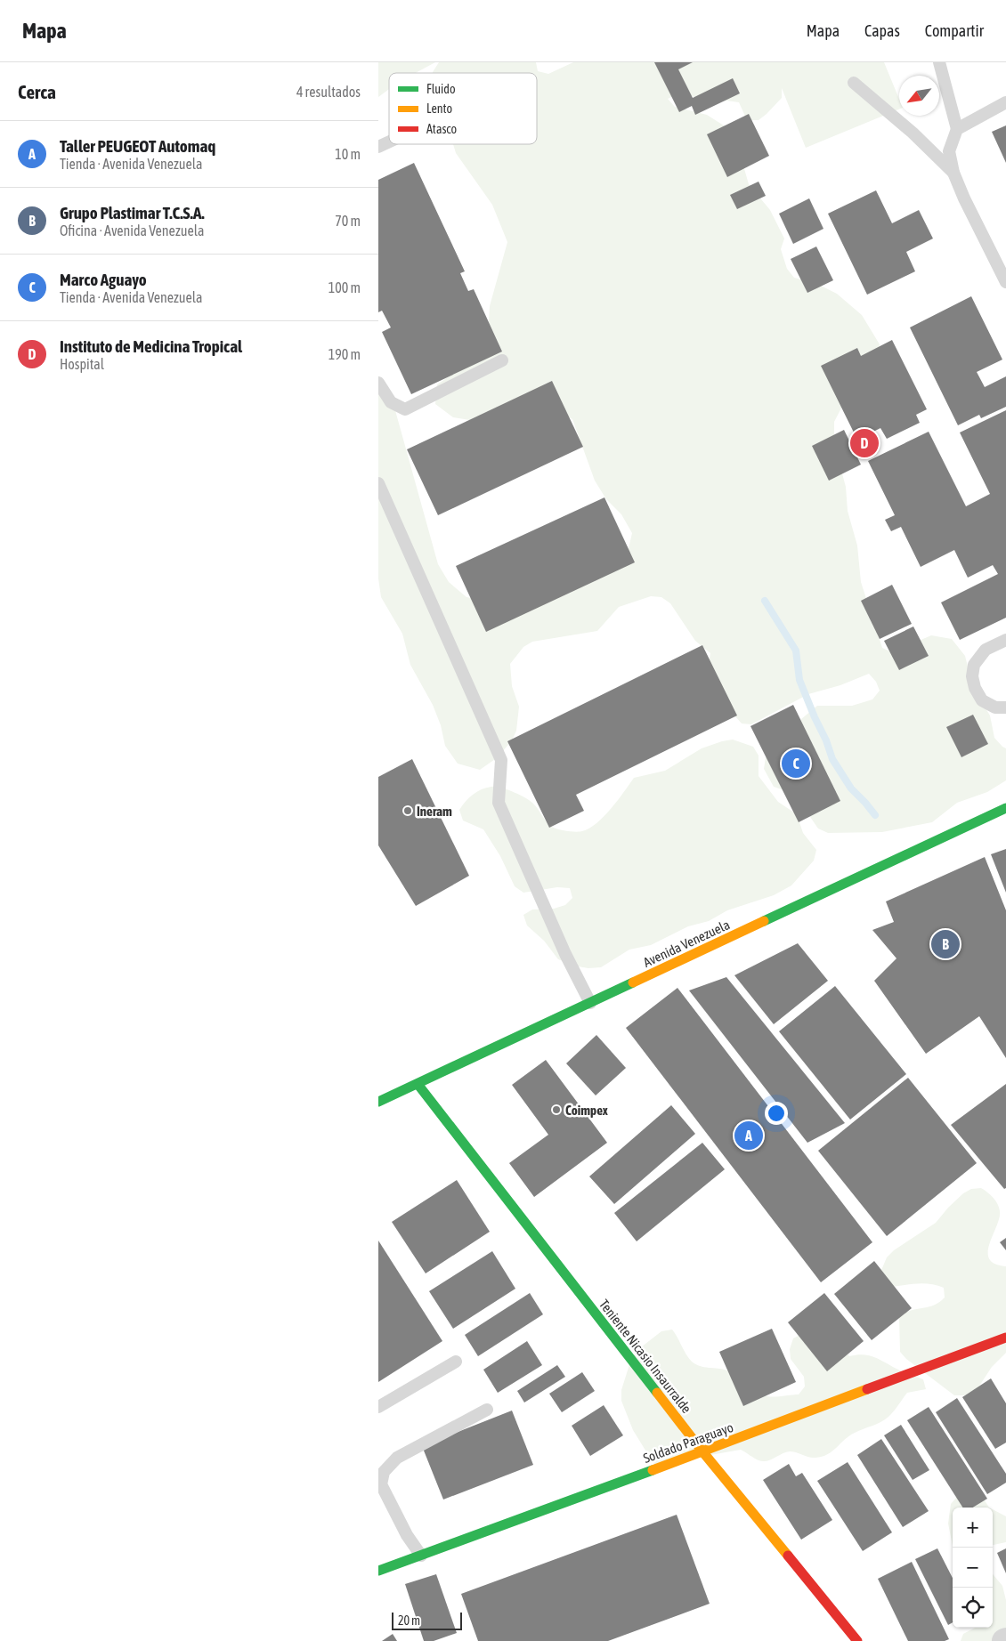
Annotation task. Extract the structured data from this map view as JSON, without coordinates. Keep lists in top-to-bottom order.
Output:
{
  "streets": {
    "street": ["Avenida Venezuela", "Teniente Nicasio Insaurralde", "Soldado Paraguayo"]
  },
  "crossings": [
    ["Avenida Venezuela", "Teniente Nicasio Insaurralde"],
    ["Teniente Nicasio Insaurralde", "Soldado Paraguayo"]
  ],
  "places": ["Ineram", "Coimpex"],
  "legend": ["Fluido", "Lento", "Atasco"],
  "scale_bar": "20 m",
  "north": "bottom left",
  "page": {
    "header": "Mapa",
    "nav": ["Mapa", "Capas", "Compartir"],
    "heading": ["Cerca", "4 resultados"],
    "list": [
      {
        "mark": "A",
        "name": "Taller PEUGEOT Automaq",
        "note": "Tienda · Avenida Venezuela",
        "value": "10 m"
      },
      {
        "mark": "B",
        "name": "Grupo Plastimar T.C.S.A.",
        "note": "Oficina · Avenida Venezuela",
        "value": "70 m"
      },
      {
        "mark": "C",
        "name": "Marco Aguayo",
        "note": "Tienda · Avenida Venezuela",
        "value": "100 m"
      },
      {
        "mark": "D",
        "name": "Instituto de Medicina Tropical",
        "note": "Hospital",
        "value": "190 m"
      }
    ],
    "pins": [
      "D",
      "C",
      "B",
      "A"
    ],
    "map_buttons": ["+", "−"],
    "scale": "20 m"
  }
}
